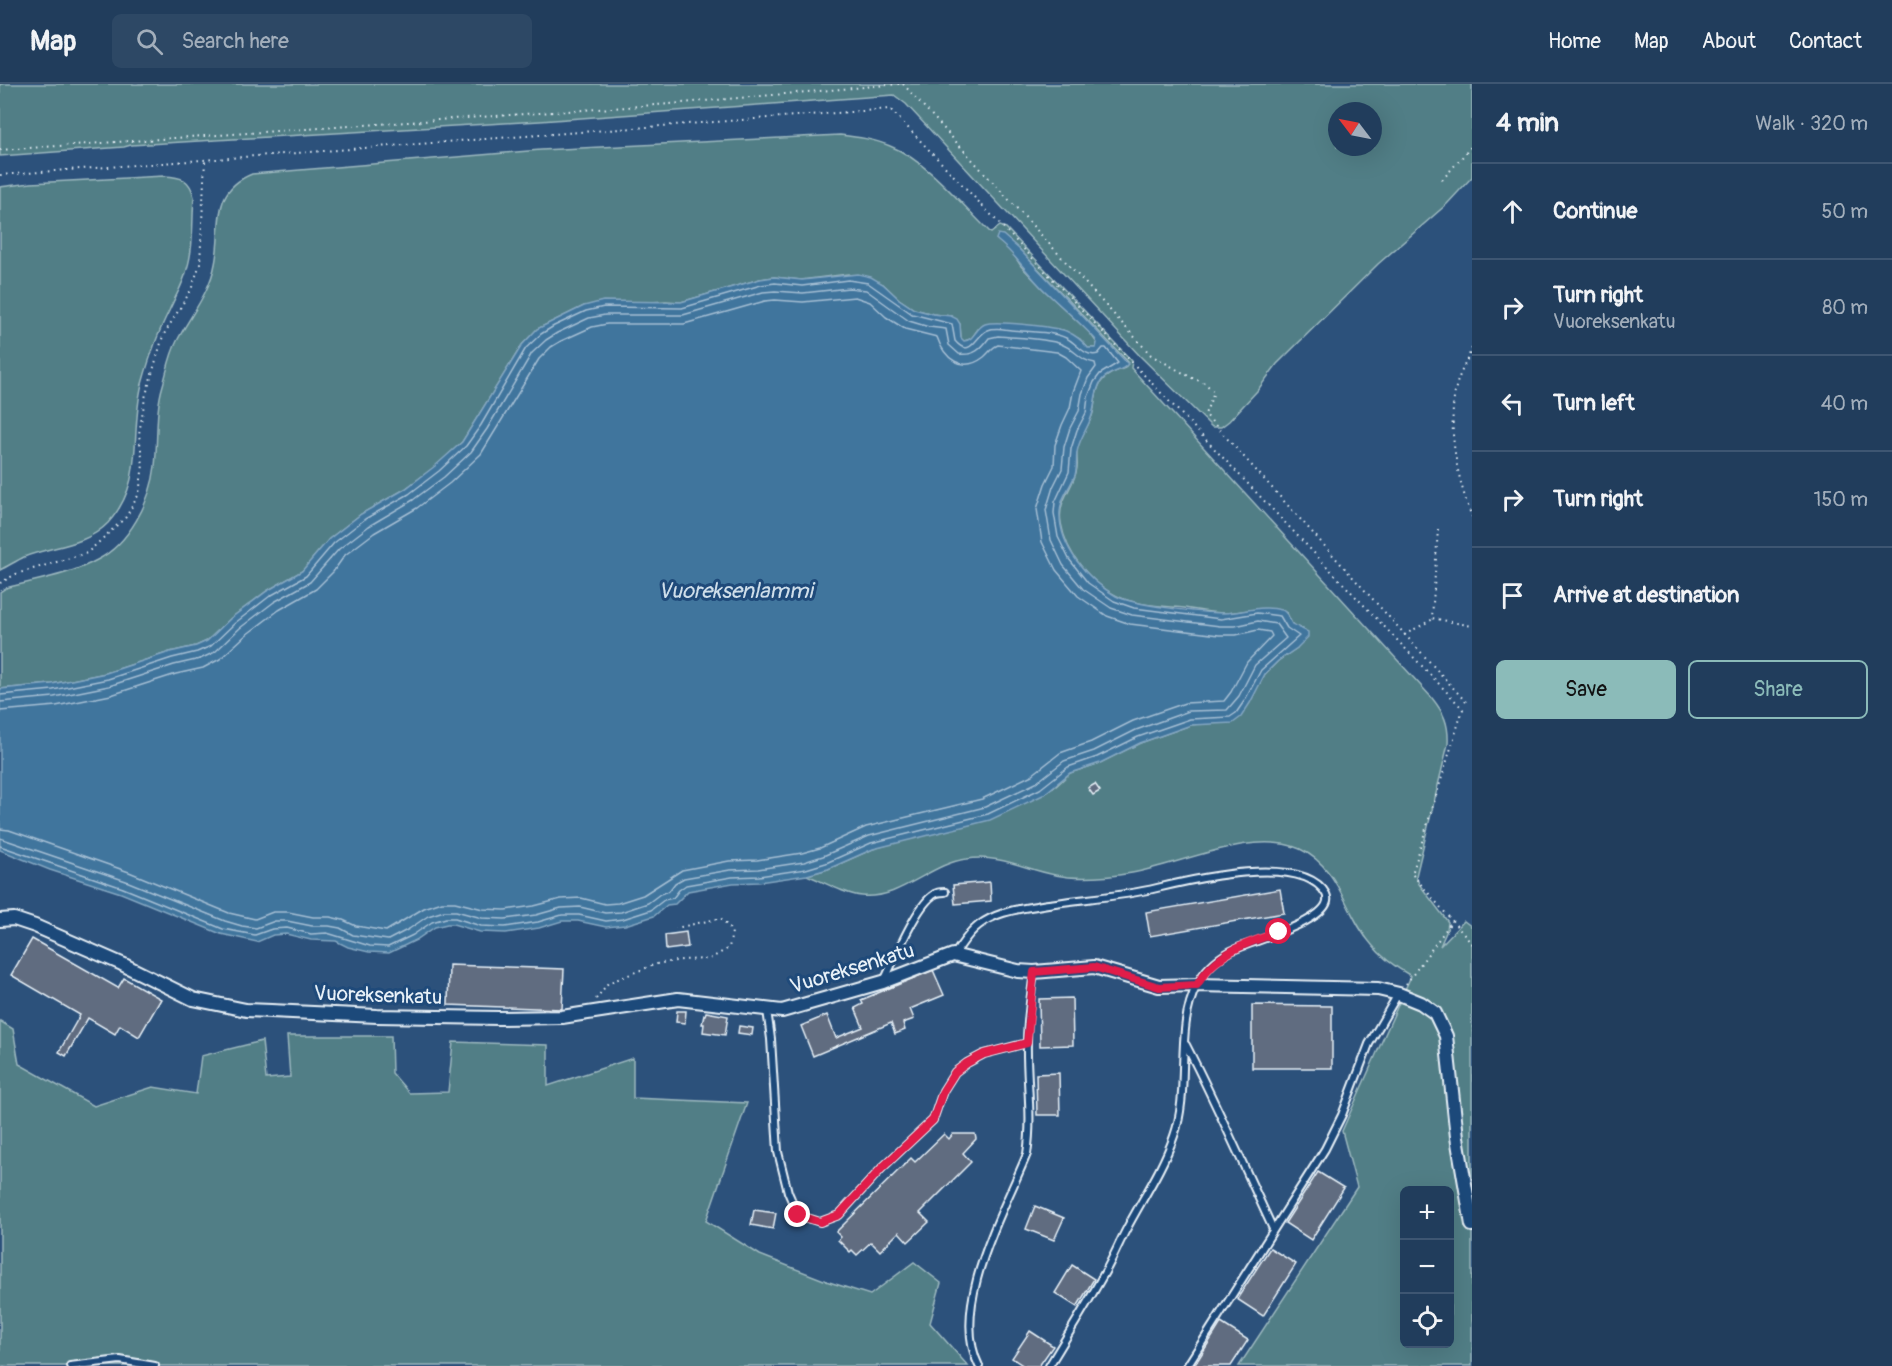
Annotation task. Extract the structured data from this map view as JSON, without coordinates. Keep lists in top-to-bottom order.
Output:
{
  "streets": {
    "street": ["Vuoreksenkatu"]
  },
  "water": ["Vuoreksenlammi"],
  "north": "top left",
  "page": {
    "header": "Map",
    "search": "Search here",
    "nav": [
      "Home",
      "Map",
      "About",
      "Contact"
    ],
    "heading": ["4 min", "Walk · 320 m"],
    "list": [
      ["Continue", "50 m"],
      ["Turn right", "Vuoreksenkatu", "80 m"],
      ["Turn left", "40 m"],
      ["Turn right", "150 m"],
      "Arrive at destination"
    ],
    "buttons": ["Save", "Share"],
    "map_buttons": ["+", "−"]
  }
}
